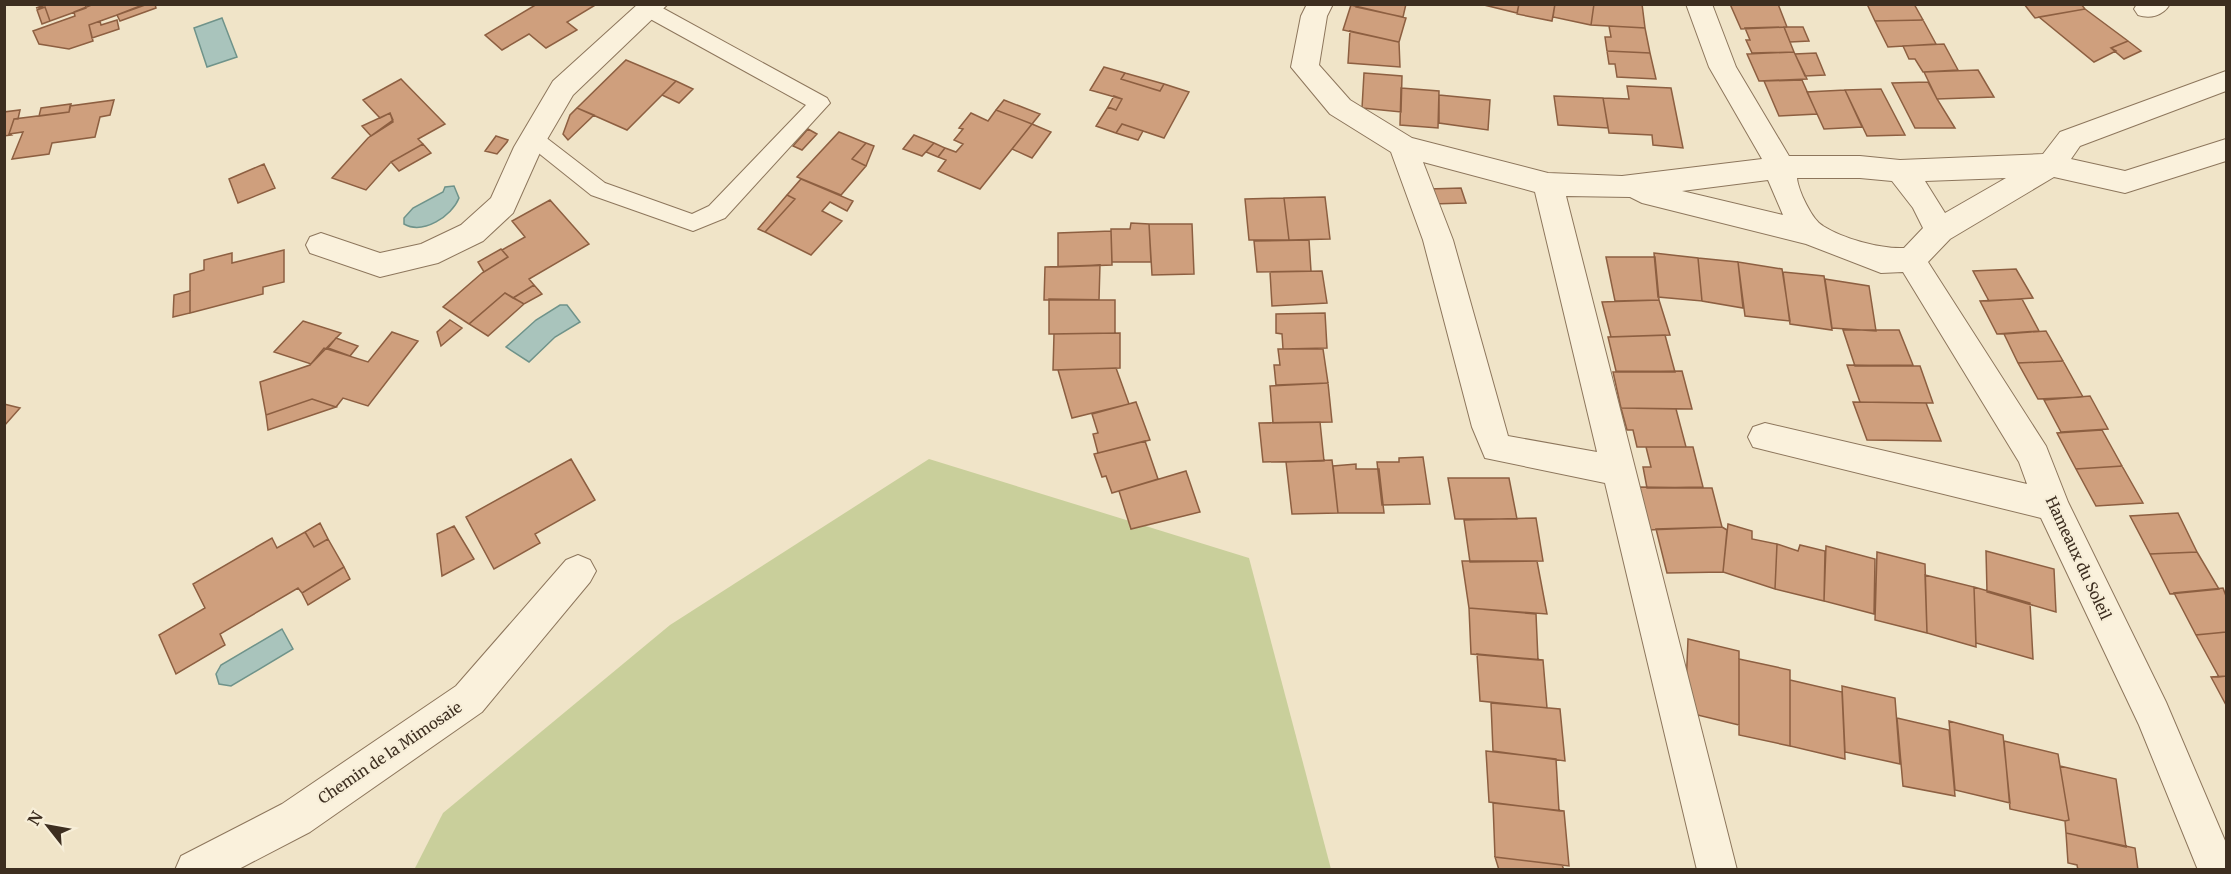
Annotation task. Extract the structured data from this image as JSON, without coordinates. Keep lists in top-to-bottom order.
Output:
{
  "streets": {
    "street": ["Hameaux du Soleil", "Chemin de la Mimosaie"]
  },
  "north": "top left"
}
